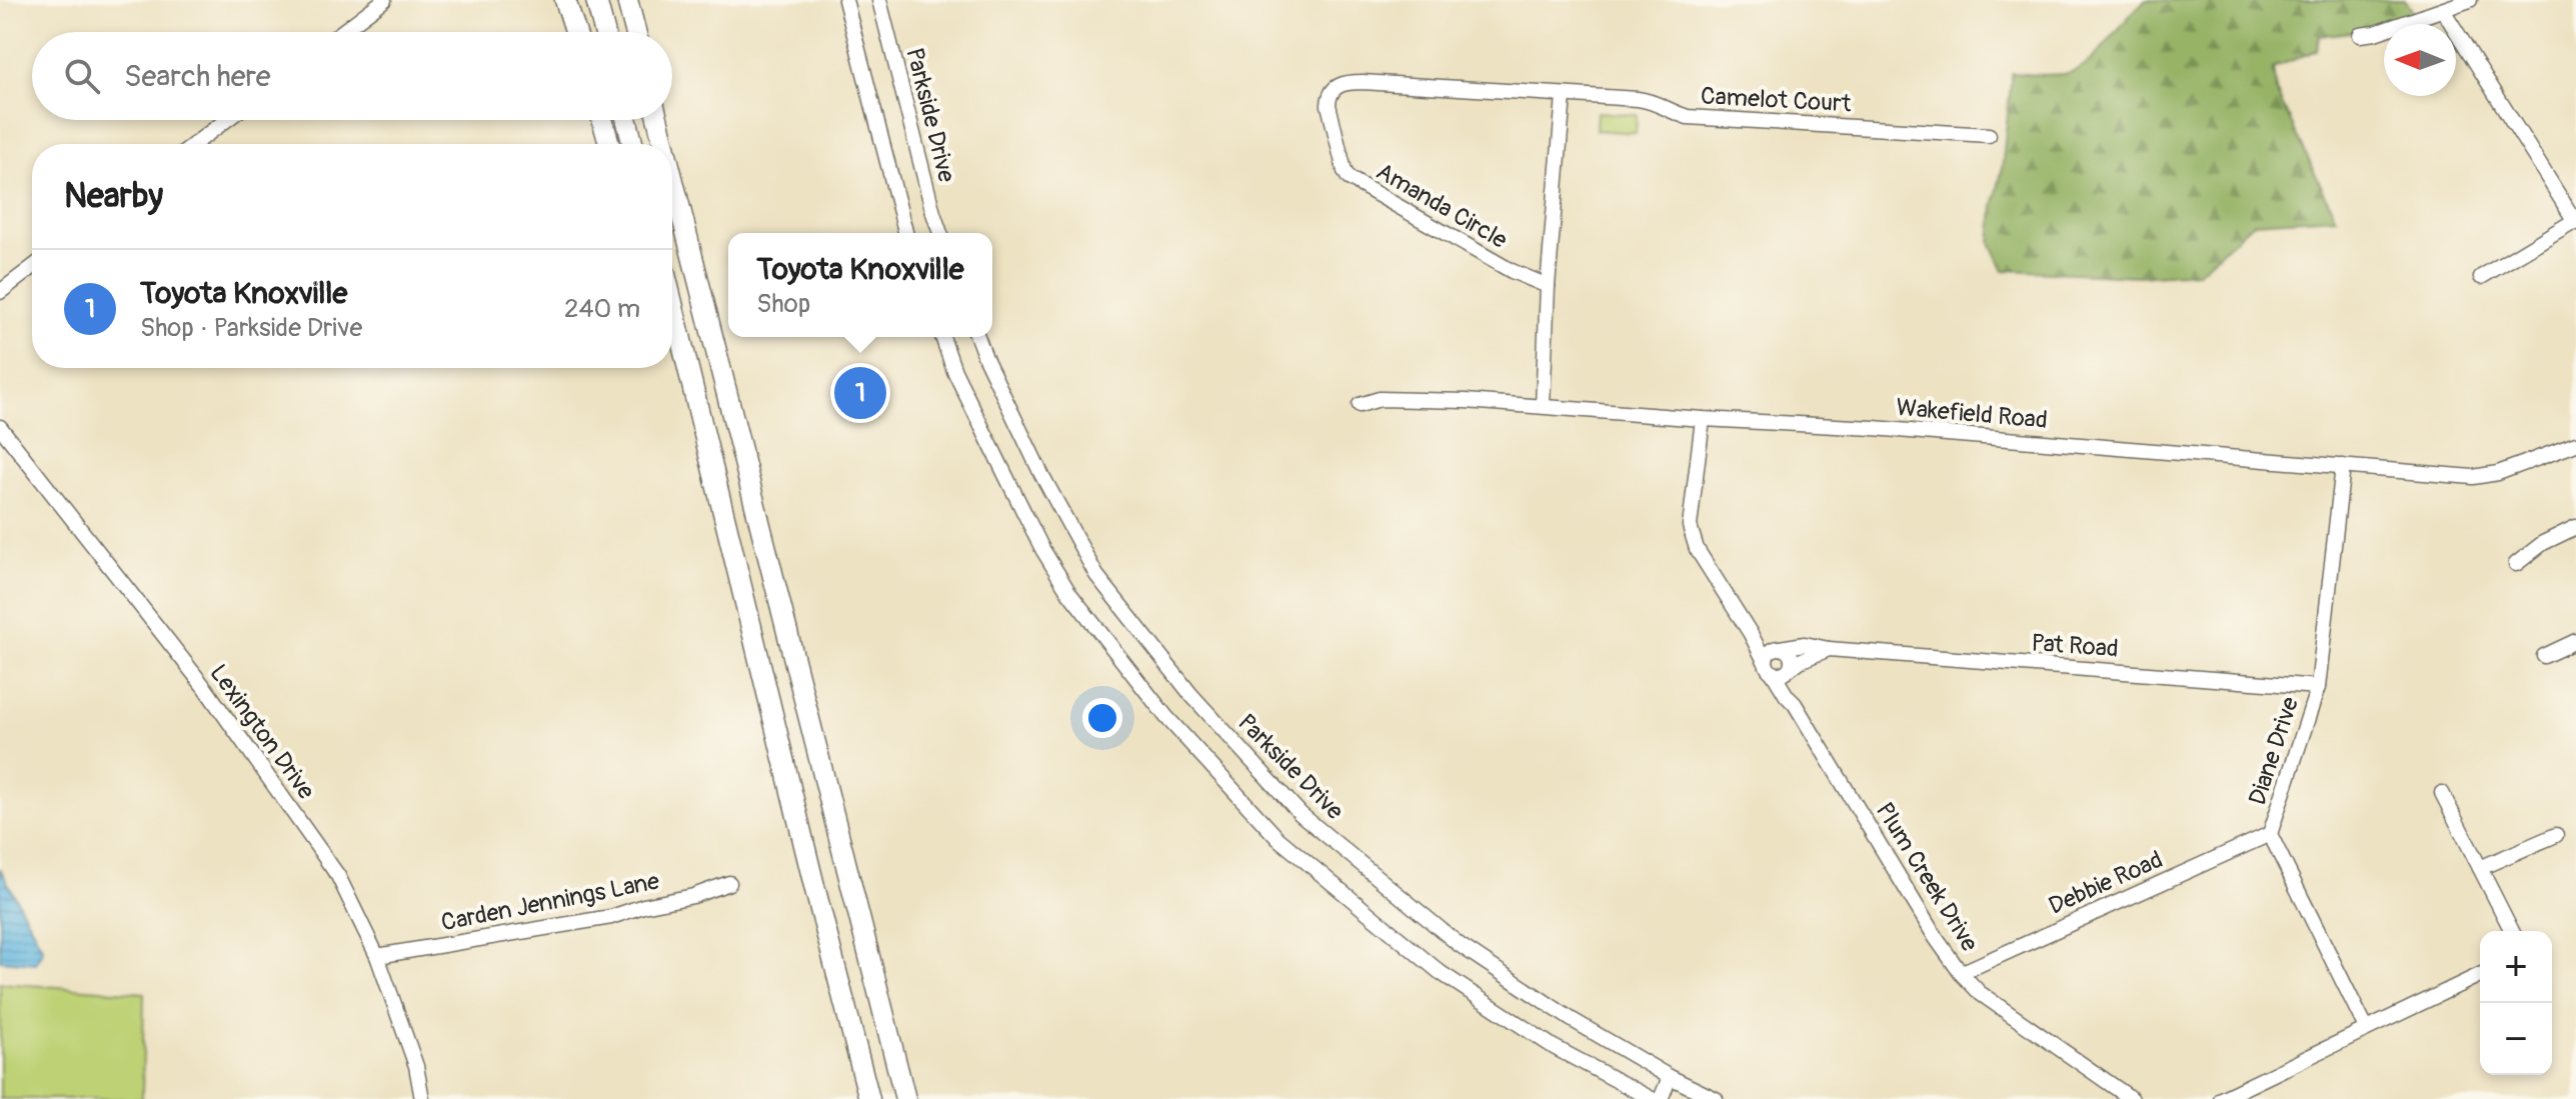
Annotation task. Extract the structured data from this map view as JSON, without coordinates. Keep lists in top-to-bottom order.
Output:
{
  "streets": {
    "street": [
      "Camelot Court",
      "Parkside Drive",
      "Amanda Circle",
      "Wakefield Road",
      "Pat Road",
      "Lexington Drive",
      "Diane Drive",
      "Plum Creek Drive",
      "Debbie Road",
      "Carden Jennings Lane"
    ]
  },
  "crossings": [
    ["Camelot Court", "Amanda Circle"],
    ["Wakefield Road", "Diane Drive"],
    ["Wakefield Road", "Plum Creek Drive"],
    ["Pat Road", "Diane Drive"],
    ["Pat Road", "Plum Creek Drive"],
    ["Lexington Drive", "Carden Jennings Lane"],
    ["Diane Drive", "Debbie Road"],
    ["Plum Creek Drive", "Debbie Road"]
  ],
  "north": "left",
  "page": {
    "search": "Search here",
    "heading": "Nearby",
    "popup": ["Toyota Knoxville", "Shop"],
    "list": [
      {
        "mark": "1",
        "name": "Toyota Knoxville",
        "note": "Shop · Parkside Drive",
        "value": "240 m"
      }
    ],
    "pins": "1",
    "map_buttons": ["+", "−"]
  }
}
